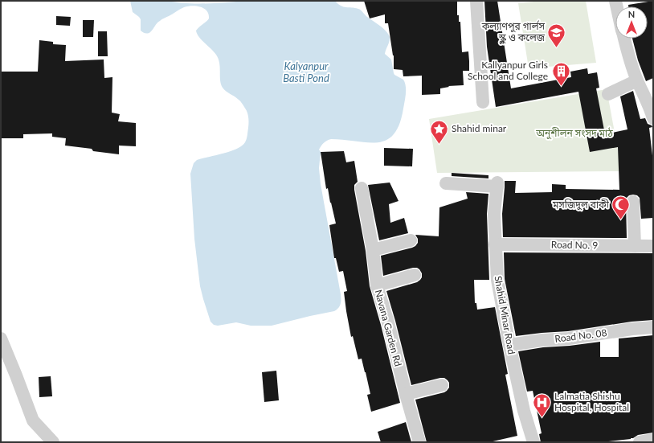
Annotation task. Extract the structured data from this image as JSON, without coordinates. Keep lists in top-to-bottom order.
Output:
{
  "streets": {
    "street": [
      "Road No. 9",
      "Shahid Minar Road",
      "Navana Garden Rd",
      "Road No. 08"
    ]
  },
  "crossings": [
    ["Road No. 9", "Shahid Minar Road"],
    ["Shahid Minar Road", "Road No. 08"]
  ],
  "water": ["Kalyanpur Basti Pond"],
  "parks": ["অনুশীলন সংসদ মাঠ"],
  "places": {
    "school or university": ["কল্যাণপুর গার্লস স্কুল ও কলেজ"],
    "building": ["Kallyanpur Girls School and College"],
    "place": ["Shahid minar"],
    "mosque": ["মসজিদুল বাকী"],
    "hospital": ["Lalmatia Shishu Hospital, Hospital"]
  },
  "north": "top"
}
